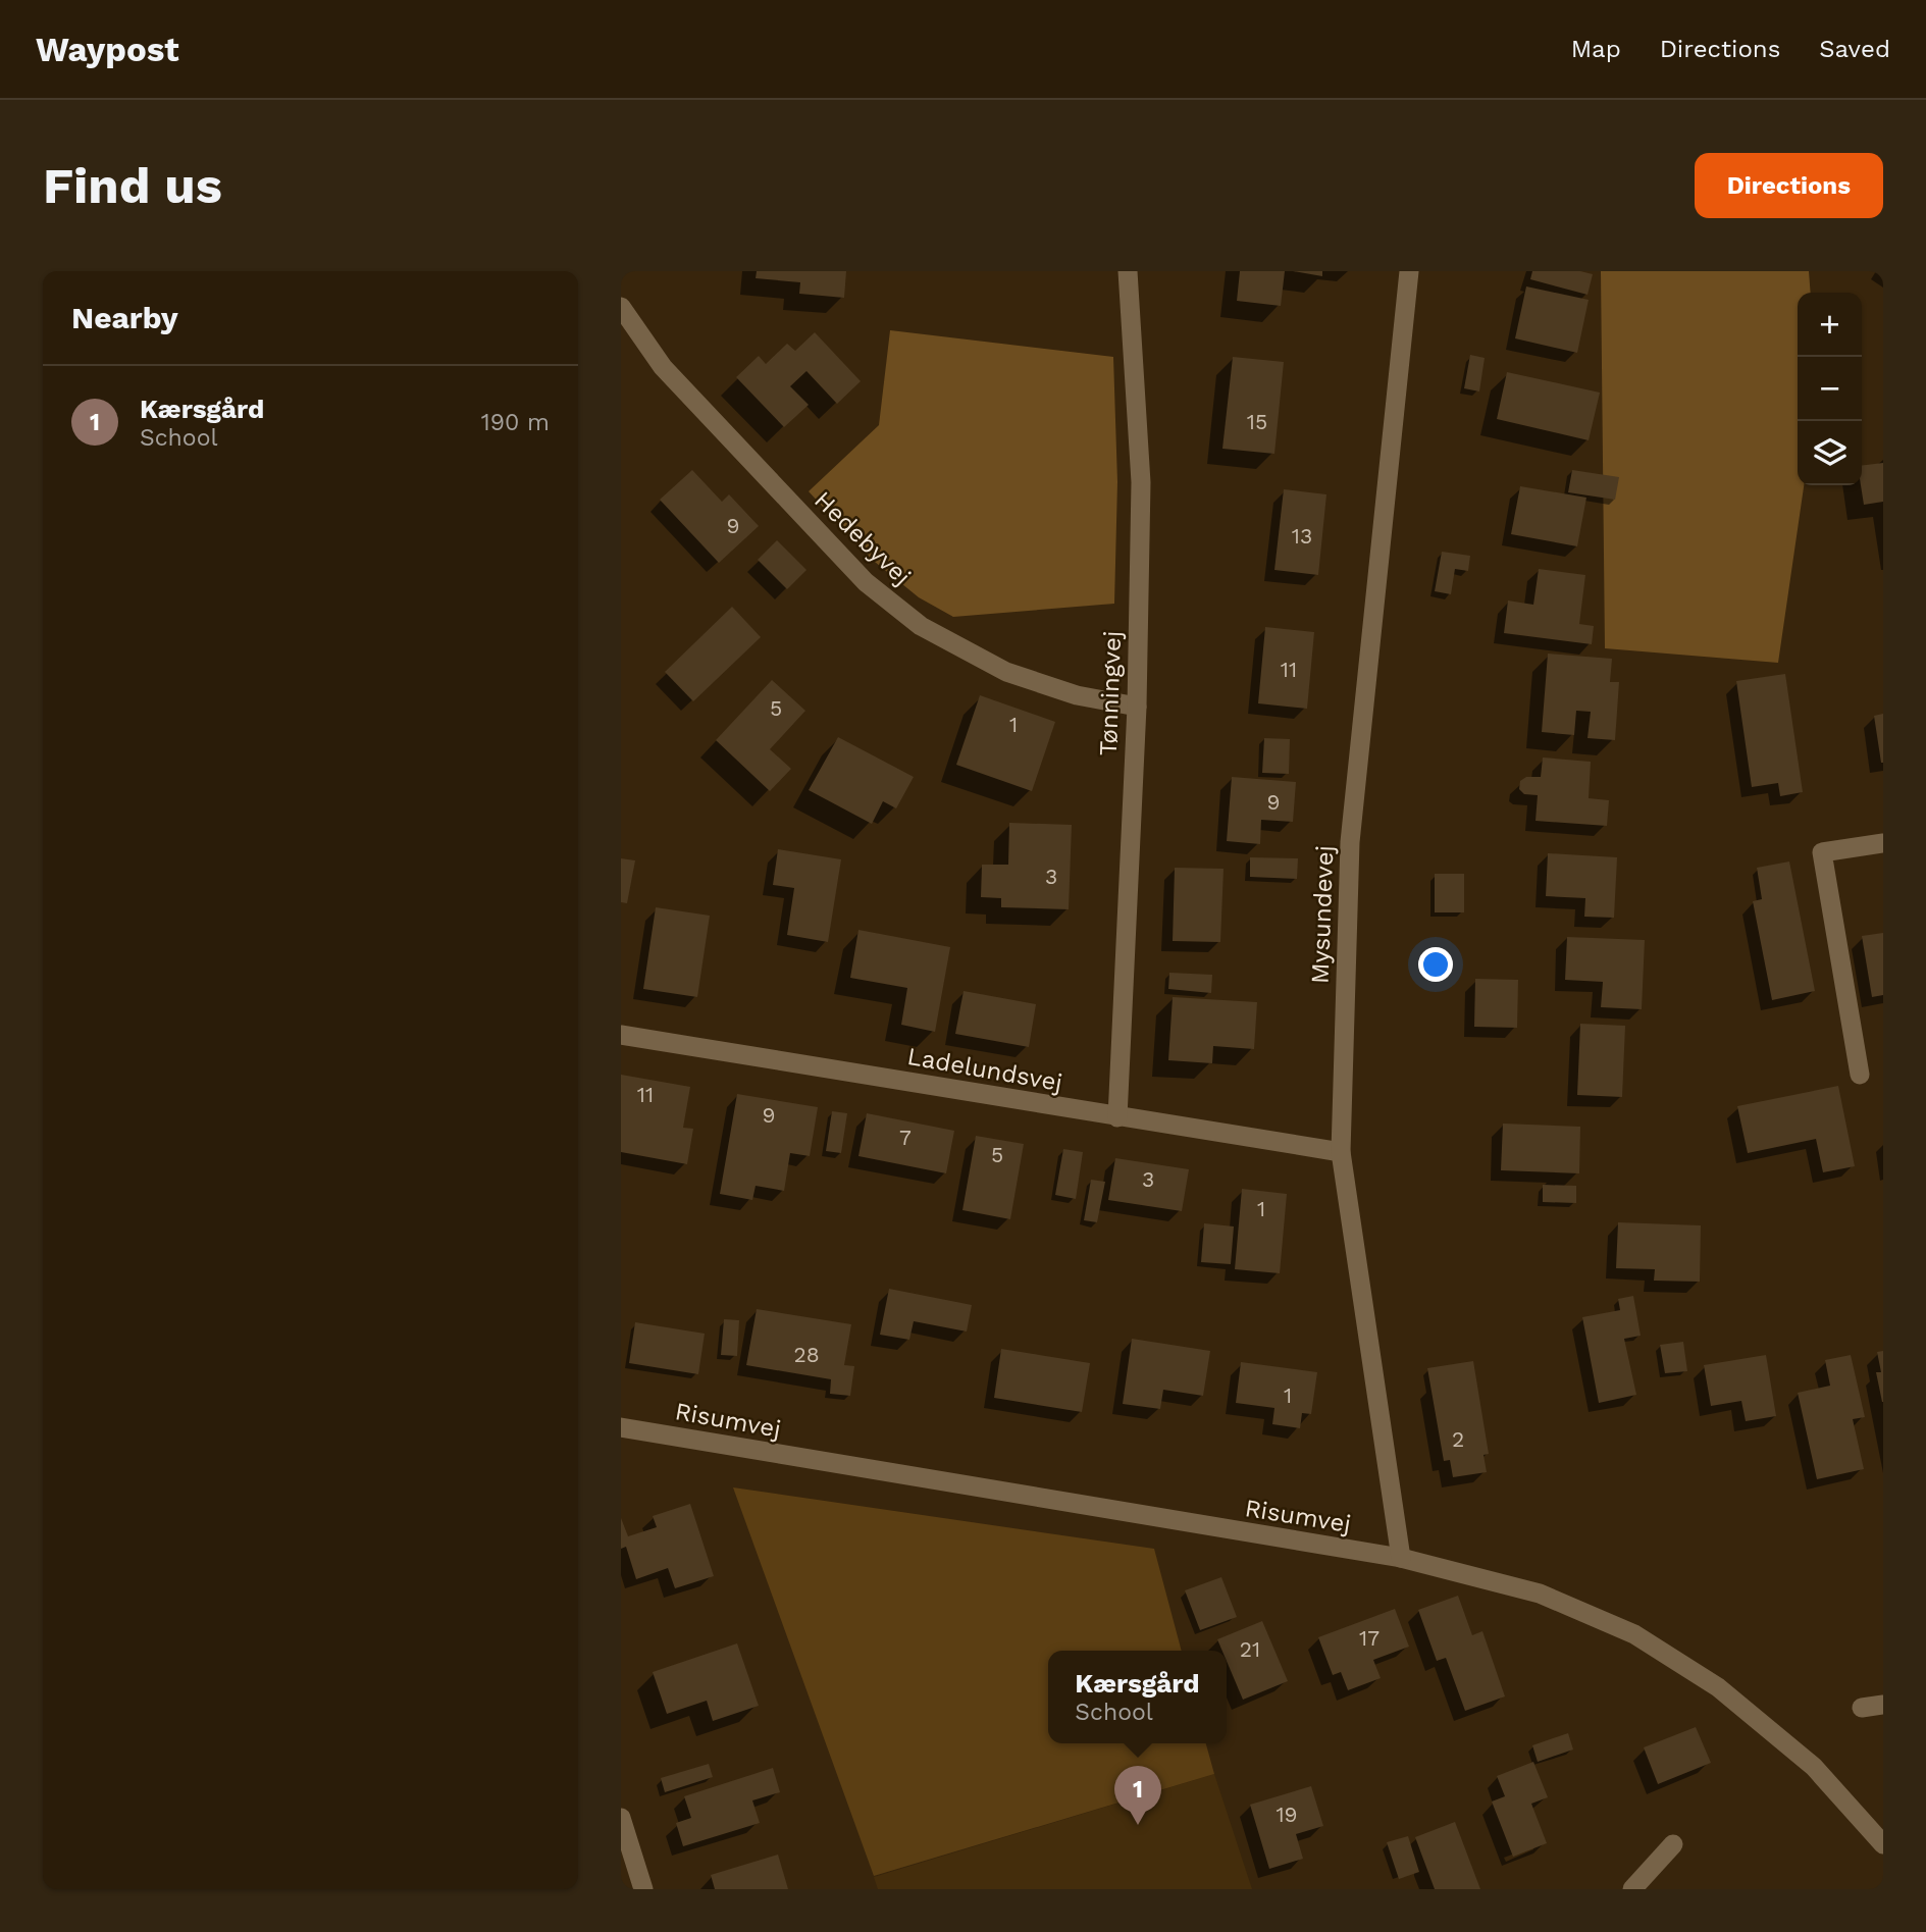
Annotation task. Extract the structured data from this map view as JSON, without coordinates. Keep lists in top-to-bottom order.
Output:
{
  "streets": {
    "street": [
      "Hedebyvej",
      "Tønningvej",
      "Mysundevej",
      "Ladelundsvej",
      "Risumvej"
    ]
  },
  "crossings": [
    ["Hedebyvej", "Tønningvej"],
    ["Tønningvej", "Ladelundsvej"],
    ["Mysundevej", "Ladelundsvej"],
    ["Mysundevej", "Risumvej"]
  ],
  "house_numbers": [
    "15",
    "9",
    "13",
    "11",
    "5",
    "1",
    "9",
    "3",
    "11",
    "9",
    "7",
    "5",
    "3",
    "1",
    "28",
    "1",
    "2",
    "17",
    "21",
    "19"
  ],
  "page": {
    "header": "Waypost",
    "nav": ["Map", "Directions", "Saved"],
    "buttons": "Directions",
    "title": "Find us",
    "heading": "Nearby",
    "map_buttons": ["+", "−"],
    "list": [
      {
        "mark": "1",
        "name": "Kærsgård",
        "note": "School",
        "value": "190 m"
      }
    ],
    "popup": ["Kærsgård", "School"],
    "pins": "1"
  }
}
